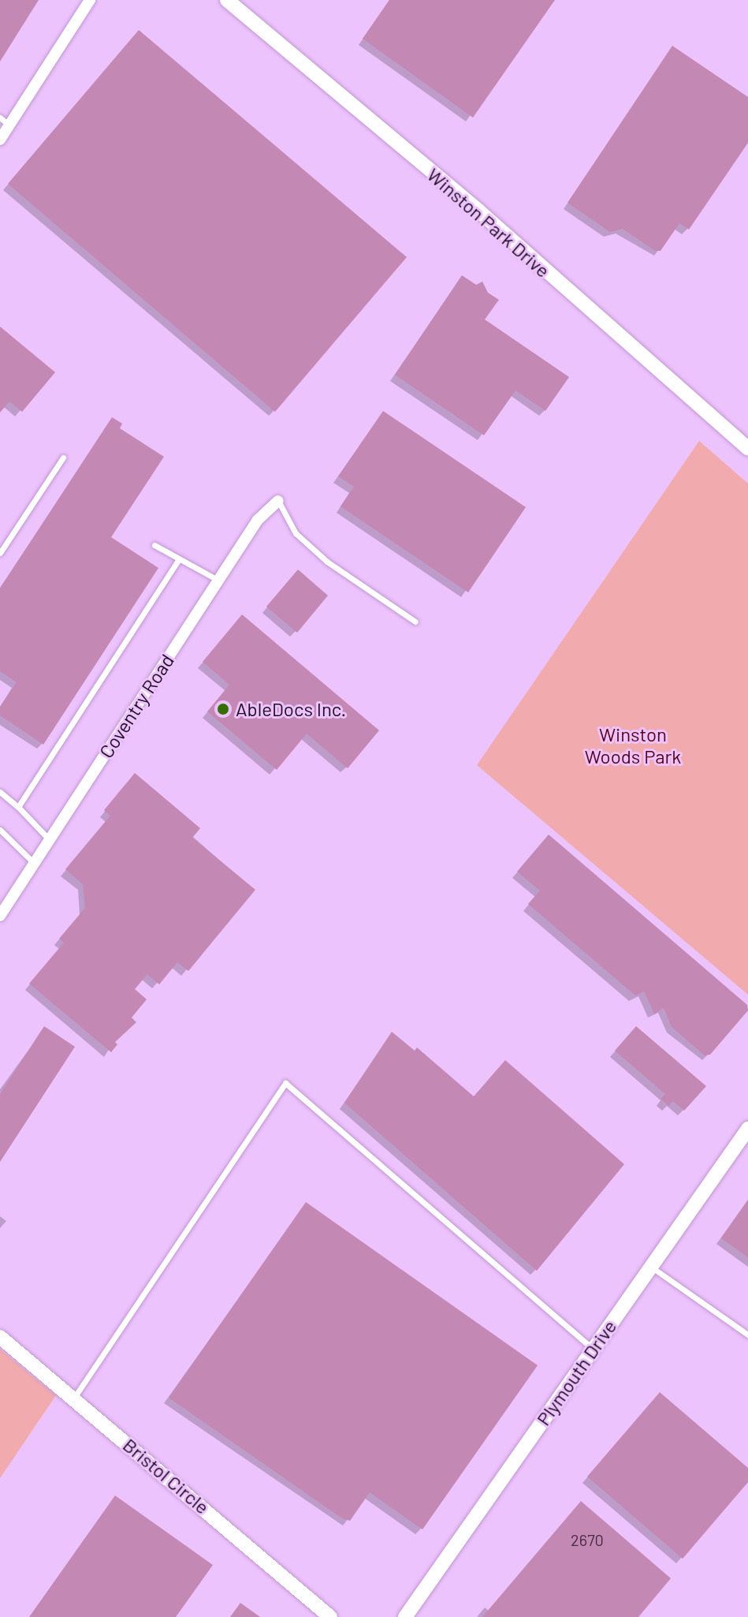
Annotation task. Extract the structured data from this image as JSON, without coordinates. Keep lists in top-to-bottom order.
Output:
{
  "streets": {
    "street": [
      "Winston Park Drive",
      "Coventry Road",
      "Plymouth Drive",
      "Bristol Circle"
    ]
  },
  "parks": ["Winston Woods Park"],
  "places": ["AbleDocs Inc."],
  "house_numbers": ["2670"]
}
